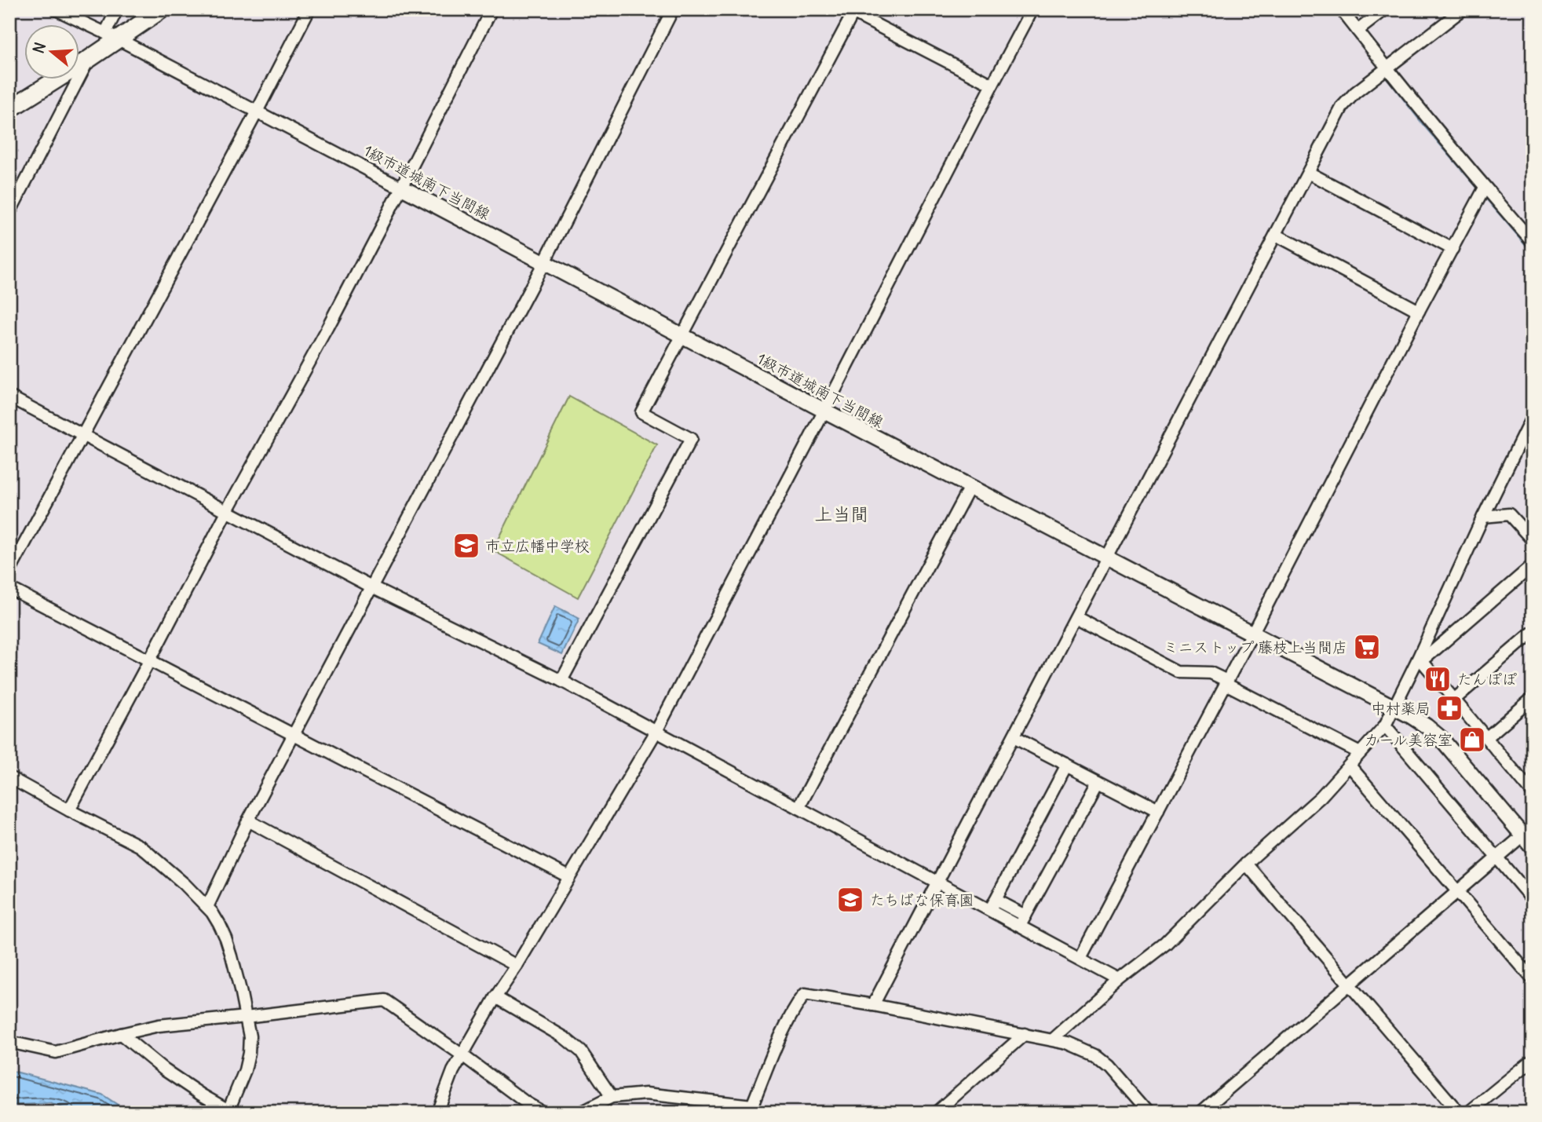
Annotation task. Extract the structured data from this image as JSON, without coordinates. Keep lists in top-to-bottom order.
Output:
{
  "streets": {
    "street": ["1級市道城南下当間線"]
  },
  "districts": ["上当間"],
  "places": {
    "school or university": ["市立広幡中学校", "たちばな保育園"],
    "supermarket": ["ミニストップ 藤枝上当間店"],
    "restaurant": ["たんぽぽ"],
    "pharmacy": ["中村薬局"],
    "shop": ["カール美容室"]
  },
  "north": "left"
}
